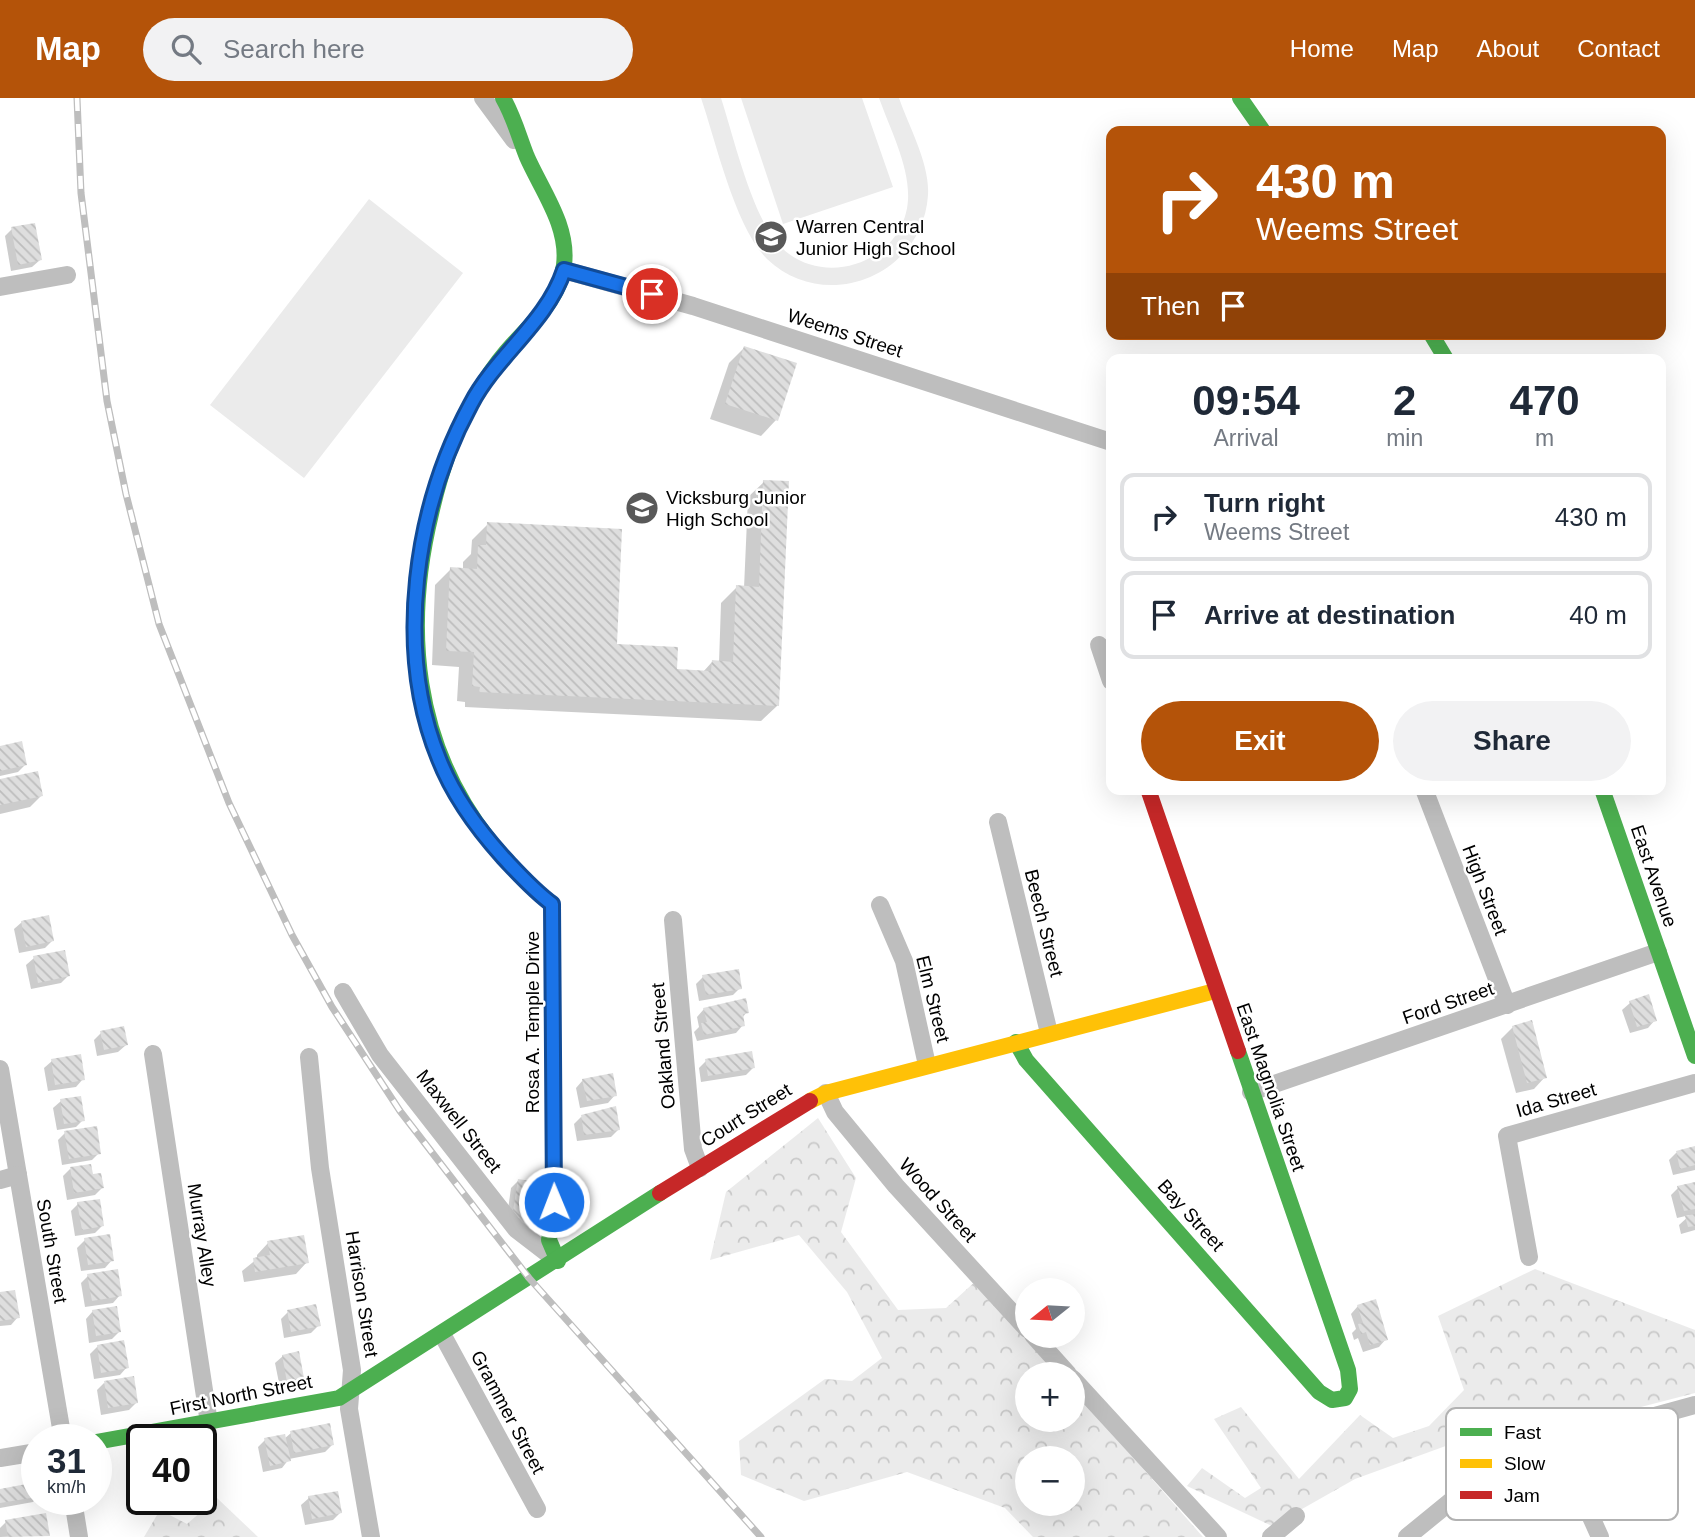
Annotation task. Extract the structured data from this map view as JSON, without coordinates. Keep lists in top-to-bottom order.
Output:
{
  "streets": {
    "street": [
      "Weems Street",
      "East Avenue",
      "High Street",
      "Beech Street",
      "Elm Street",
      "Ford Street",
      "Rosa A. Temple Drive",
      "Oakland Street",
      "East Magnolia Street",
      "Ida Street",
      "Court Street",
      "Maxwell Street",
      "Wood Street",
      "Bay Street",
      "Murray Alley",
      "South Street",
      "Harrison Street",
      "First North Street",
      "Grammer Street"
    ]
  },
  "crossings": [
    ["Weems Street", "Rosa A. Temple Drive"],
    ["East Avenue", "Ford Street"],
    ["High Street", "Ford Street"],
    ["Beech Street", "Court Street"],
    ["Elm Street", "Court Street"],
    ["Ford Street", "East Magnolia Street"],
    ["Rosa A. Temple Drive", "Court Street"],
    ["Rosa A. Temple Drive", "Maxwell Street"],
    ["Oakland Street", "Court Street"],
    ["East Magnolia Street", "Court Street"],
    ["East Magnolia Street", "Bay Street"],
    ["Court Street", "Maxwell Street"],
    ["Court Street", "Wood Street"],
    ["Court Street", "Bay Street"],
    ["Court Street", "Harrison Street"],
    ["Court Street", "First North Street"],
    ["Court Street", "Grammer Street"],
    ["Murray Alley", "First North Street"],
    ["Harrison Street", "First North Street"]
  ],
  "places": {
    "school or university": ["Warren Central Junior High School", "Vicksburg Junior High School"]
  },
  "legend": ["Fast", "Slow", "Jam"],
  "north": "left",
  "page": {
    "header": "Map",
    "search": "Search here",
    "nav": [
      "Home",
      "Map",
      "About",
      "Contact"
    ],
    "turn": ["430 m", "Weems Street"],
    "then": "Then",
    "eta": [
      "09:54",
      "Arrival",
      "2",
      "min",
      "470",
      "m"
    ],
    "list": [
      {
        "name": "Turn right",
        "note": "Weems Street",
        "value": "430 m"
      },
      {
        "name": "Arrive at destination",
        "value": "40 m"
      }
    ],
    "buttons": ["Exit", "Share"],
    "map_buttons": ["+", "−"],
    "speed": "31 km/h",
    "limit": "40"
  }
}
